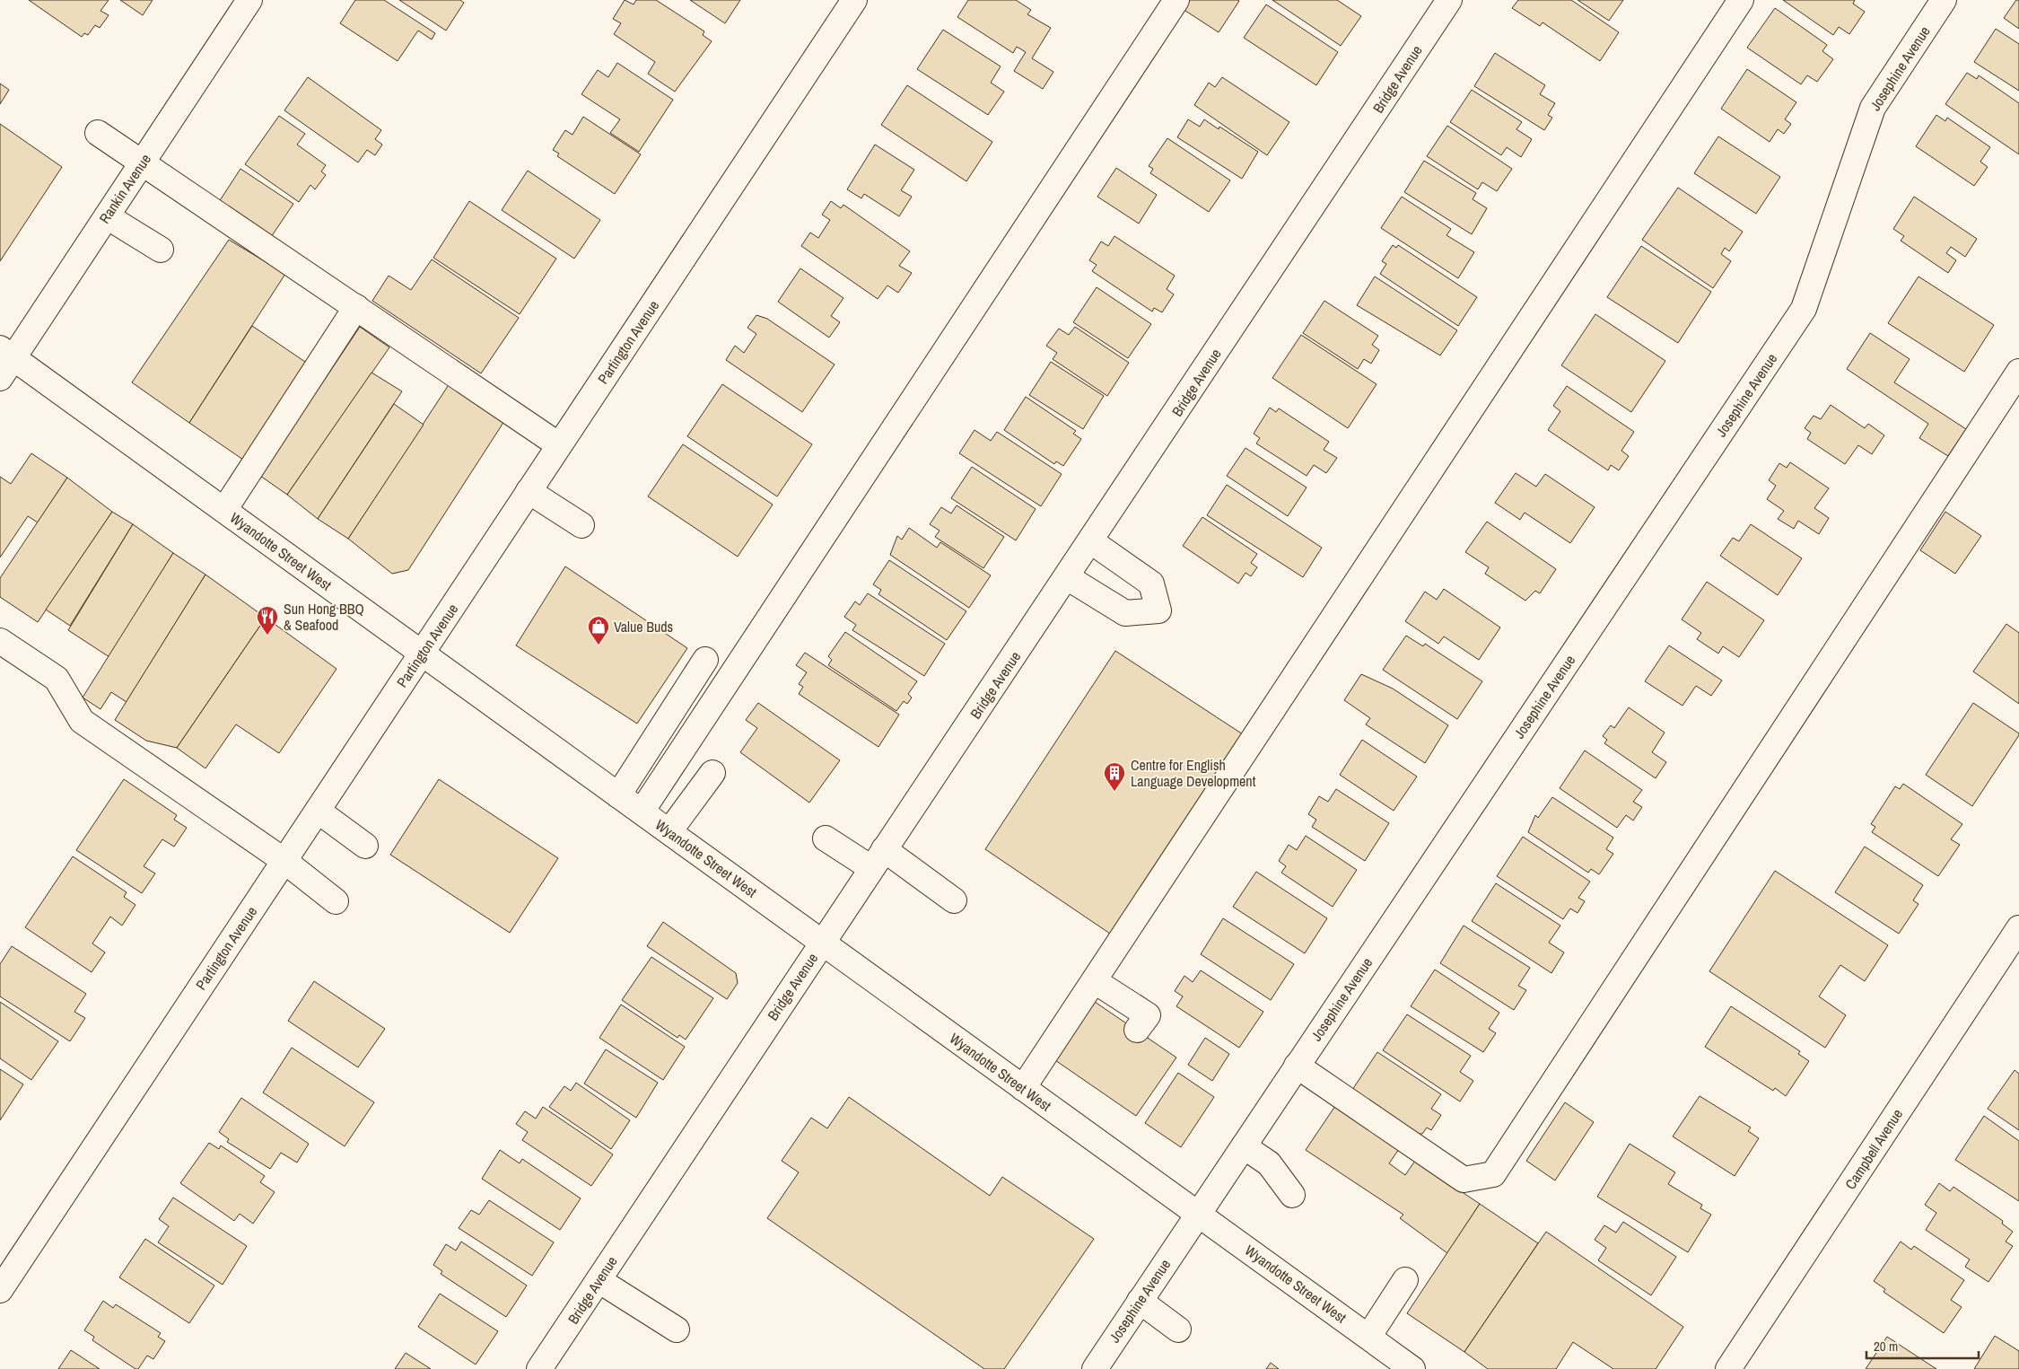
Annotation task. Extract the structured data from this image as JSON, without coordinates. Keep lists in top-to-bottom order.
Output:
{
  "streets": {
    "street": [
      "Josephine Avenue",
      "Bridge Avenue",
      "Rankin Avenue",
      "Partington Avenue",
      "Wyandotte Street West",
      "Campbell Avenue"
    ]
  },
  "crossings": [
    ["Josephine Avenue", "Wyandotte Street West"],
    ["Bridge Avenue", "Wyandotte Street West"],
    ["Rankin Avenue", "Wyandotte Street West"],
    ["Partington Avenue", "Wyandotte Street West"]
  ],
  "places": {
    "restaurant": ["Sun Hong BBQ & Seafood"],
    "shop": ["Value Buds"],
    "building": ["Centre for English Language Development"]
  },
  "scale_bar": "20 m"
}
